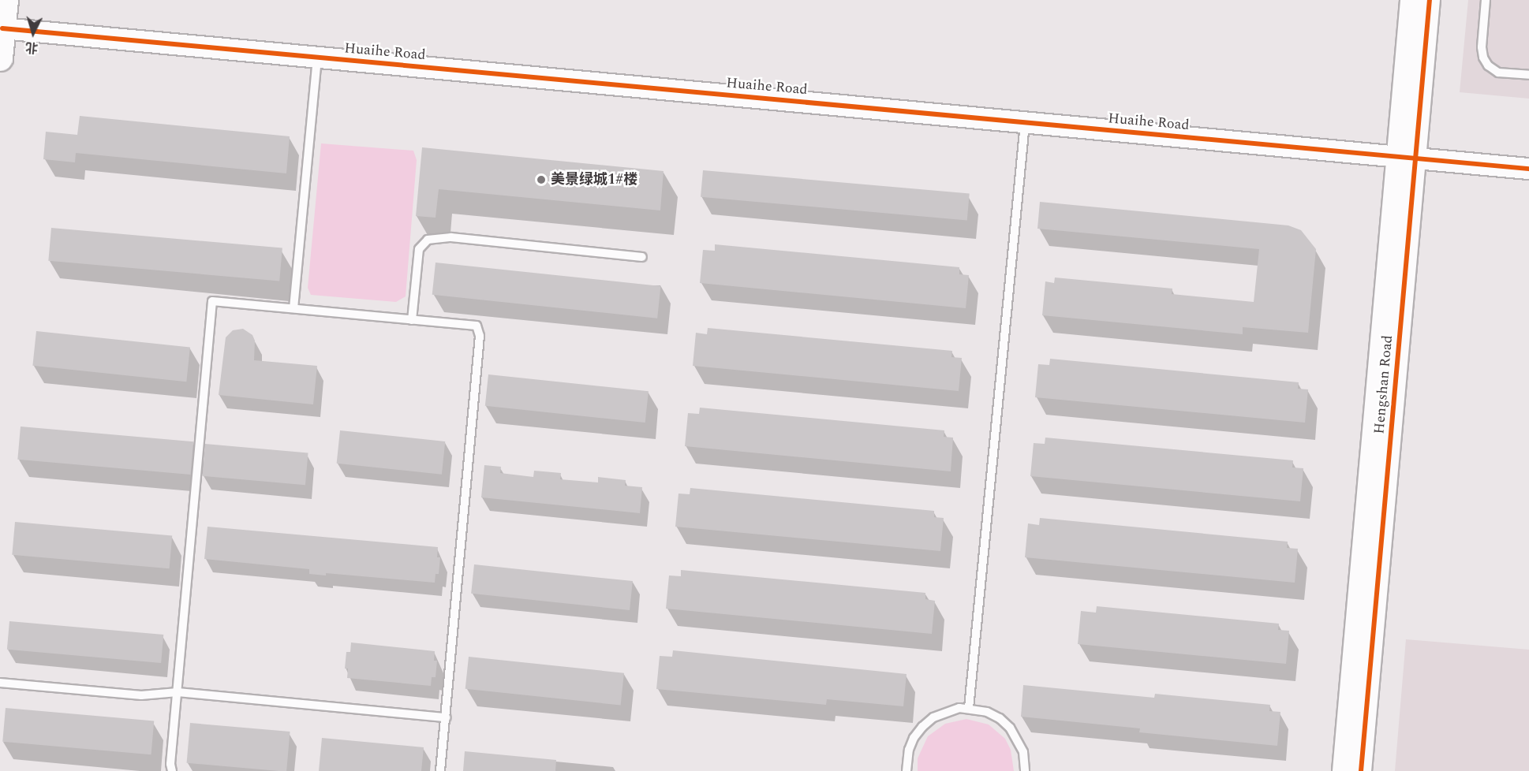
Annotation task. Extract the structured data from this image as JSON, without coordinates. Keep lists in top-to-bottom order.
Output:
{
  "streets": {
    "street": ["Huaihe Road", "Hengshan Road"]
  },
  "crossings": [
    ["Huaihe Road", "Hengshan Road"]
  ],
  "places": ["美景绿城1#楼"],
  "north": "bottom"
}
